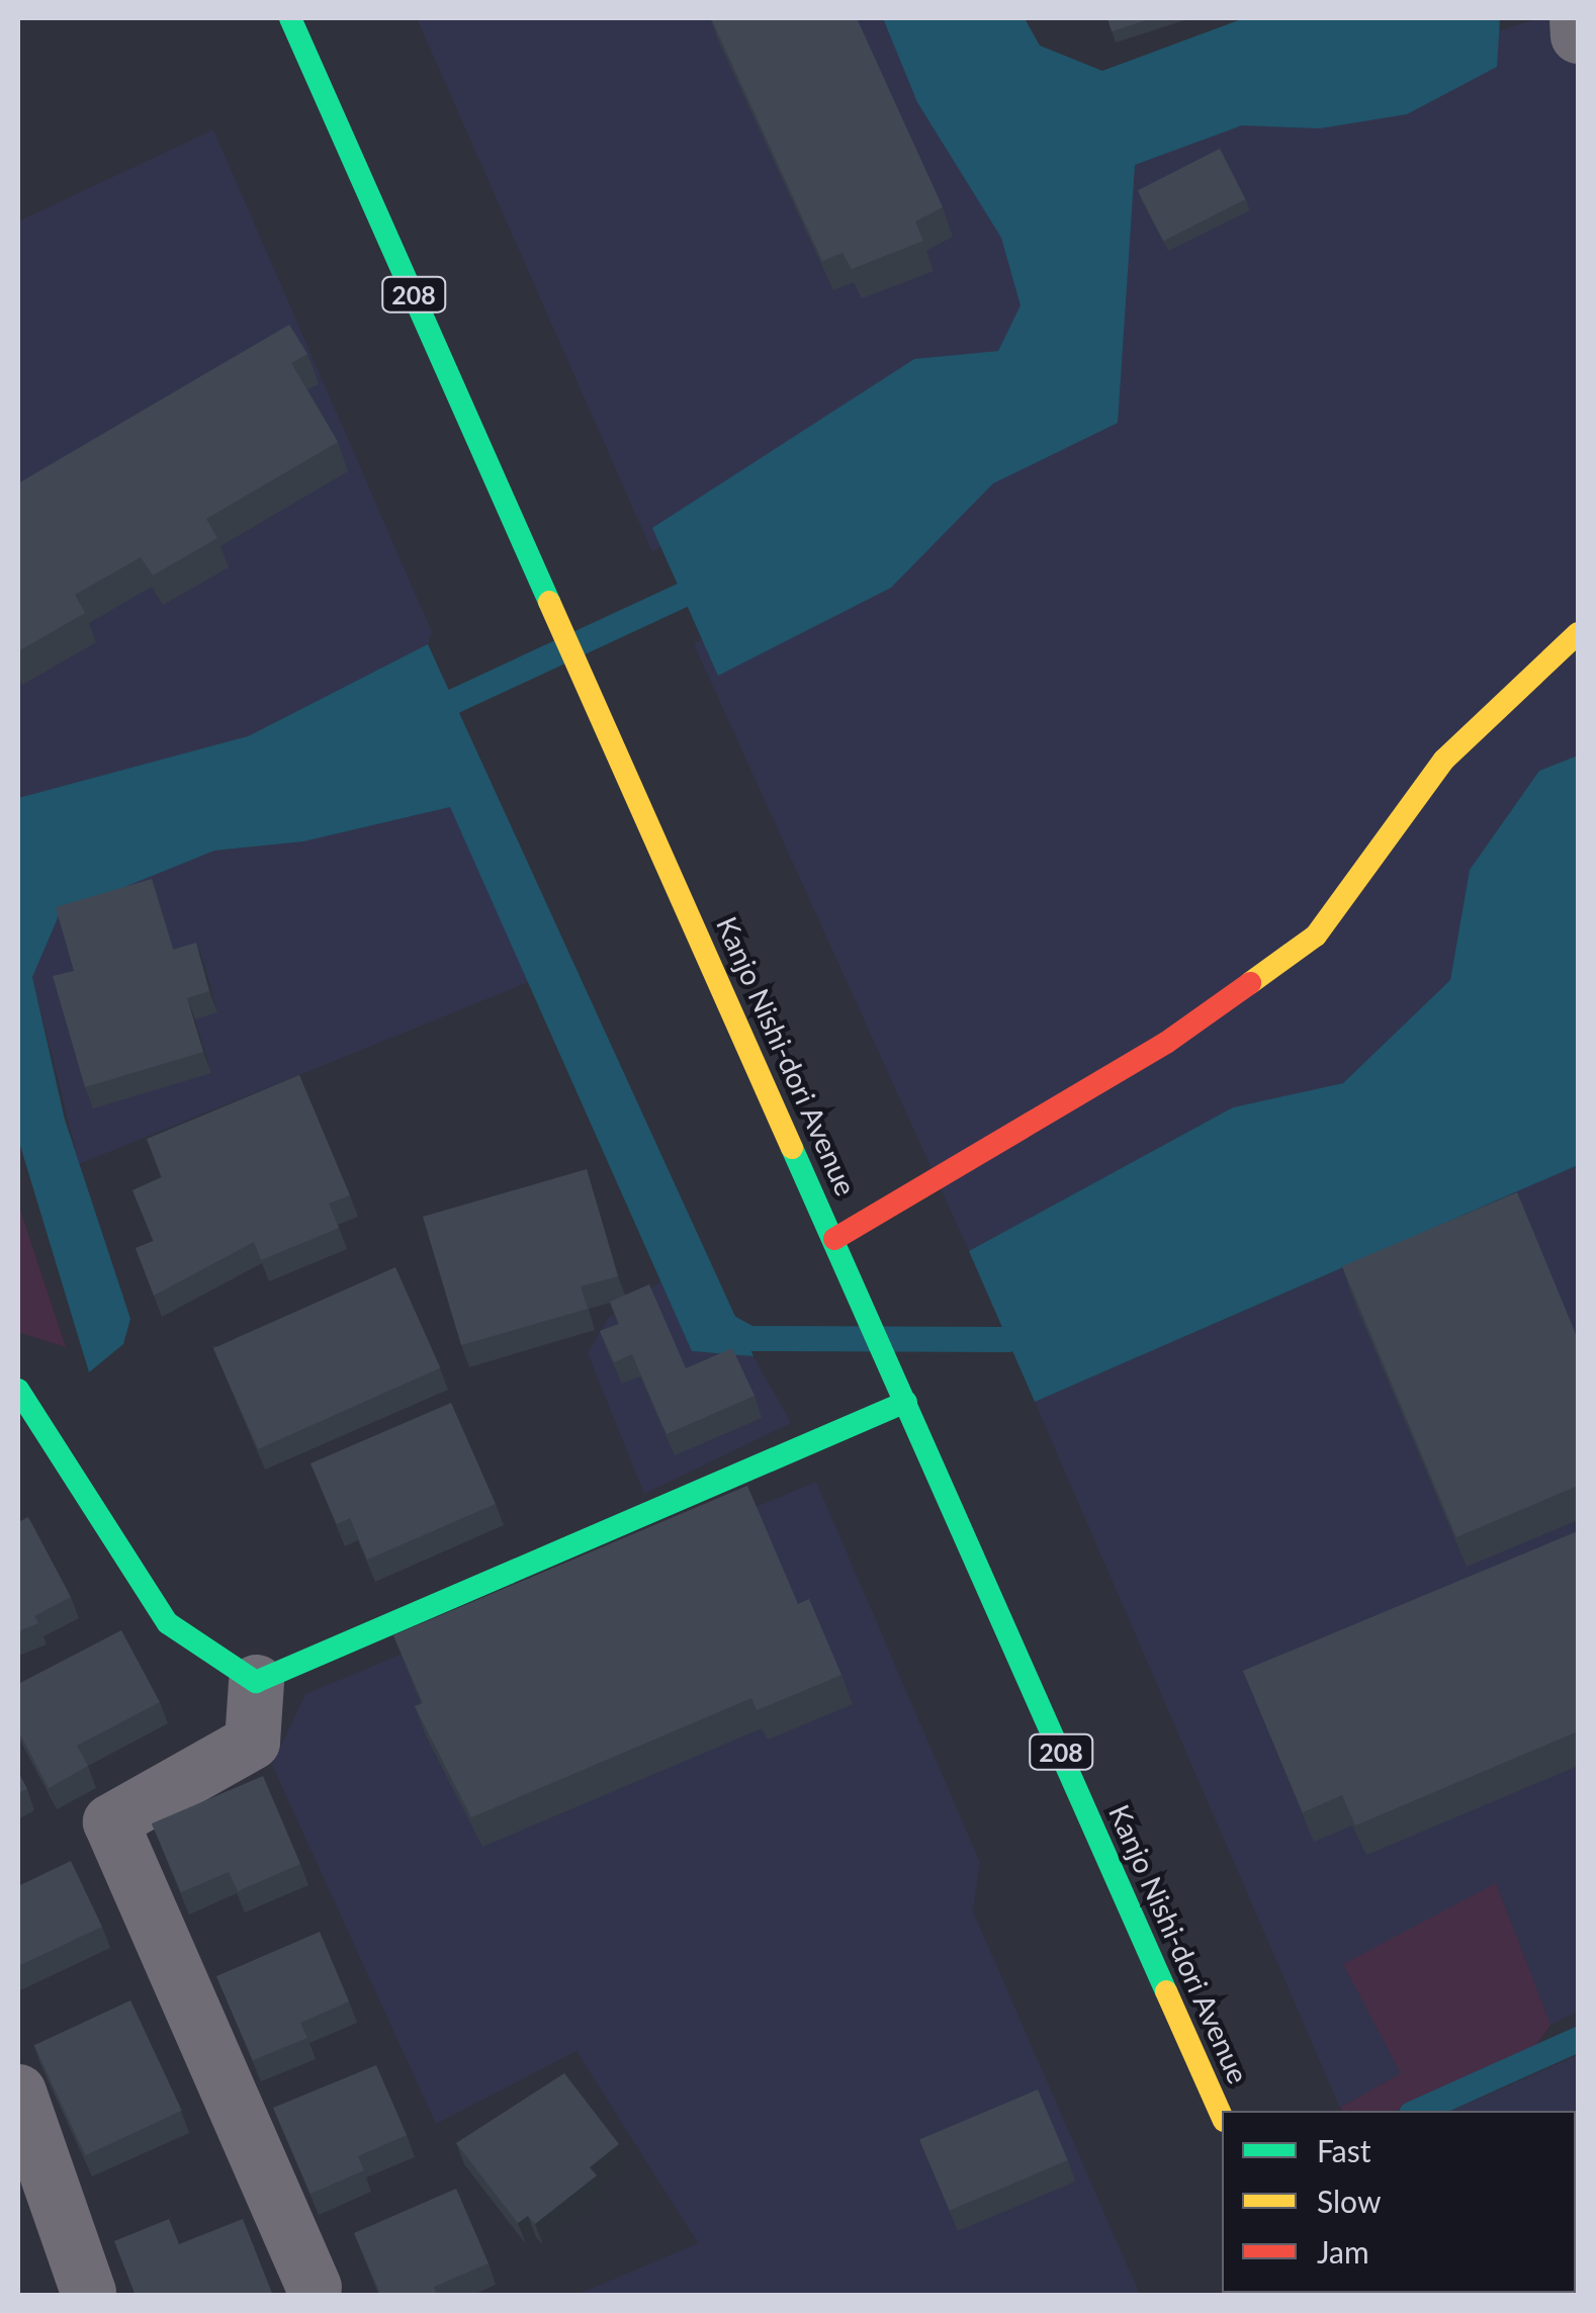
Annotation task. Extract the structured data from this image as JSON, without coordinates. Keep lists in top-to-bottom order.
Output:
{
  "streets": {
    "main road": ["208", "Kanjo Nishi-dori Avenue"]
  },
  "legend": ["Fast", "Slow", "Jam"]
}
